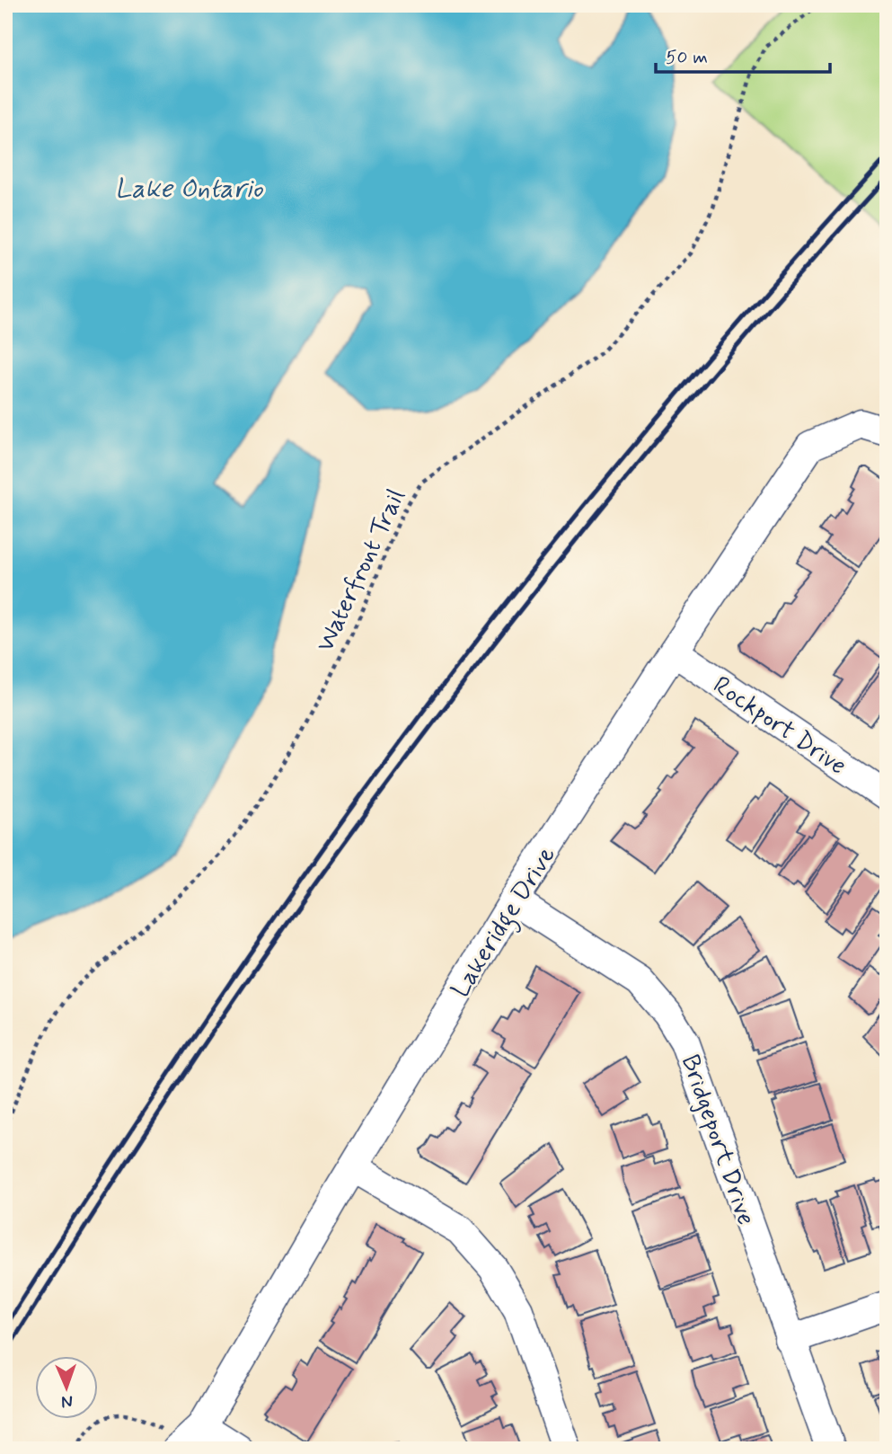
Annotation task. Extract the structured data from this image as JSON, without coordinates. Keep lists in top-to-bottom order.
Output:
{
  "streets": {
    "street": ["Rockport Drive", "Lakeridge Drive", "Bridgeport Drive"],
    "path": ["Waterfront Trail"]
  },
  "crossings": [
    ["Rockport Drive", "Lakeridge Drive"],
    ["Lakeridge Drive", "Bridgeport Drive"]
  ],
  "water": ["Lake Ontario"],
  "scale_bar": "50 m",
  "north": "bottom"
}
